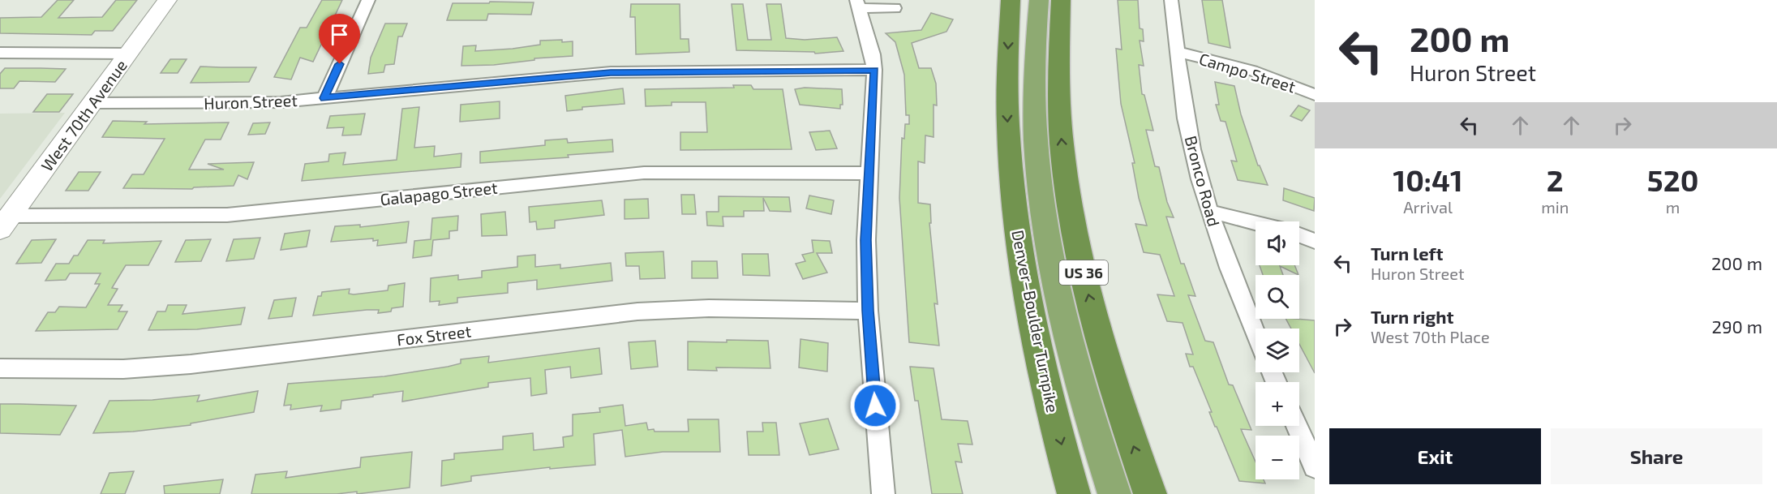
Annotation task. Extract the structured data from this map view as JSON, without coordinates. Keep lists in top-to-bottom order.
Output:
{
  "streets": {
    "highway": ["US 36", "Denver–Boulder Turnpike"],
    "main road": ["West 70th Avenue"],
    "street": [
      "Campo Street",
      "Huron Street",
      "Bronco Road",
      "Galapago Street",
      "Fox Street"
    ]
  },
  "crossings": [
    ["Campo Street", "Bronco Road"],
    ["Huron Street", "West 70th Avenue"],
    ["West 70th Avenue", "Galapago Street"]
  ],
  "page": {
    "turn": ["200 m", "Huron Street"],
    "eta": [
      "10:41",
      "Arrival",
      "2",
      "min",
      "520",
      "m"
    ],
    "map_buttons": ["+", "−"],
    "list": [
      {
        "name": "Turn left",
        "note": "Huron Street",
        "value": "200 m"
      },
      {
        "name": "Turn right",
        "note": "West 70th Place",
        "value": "290 m"
      }
    ],
    "buttons": ["Exit", "Share"]
  }
}
